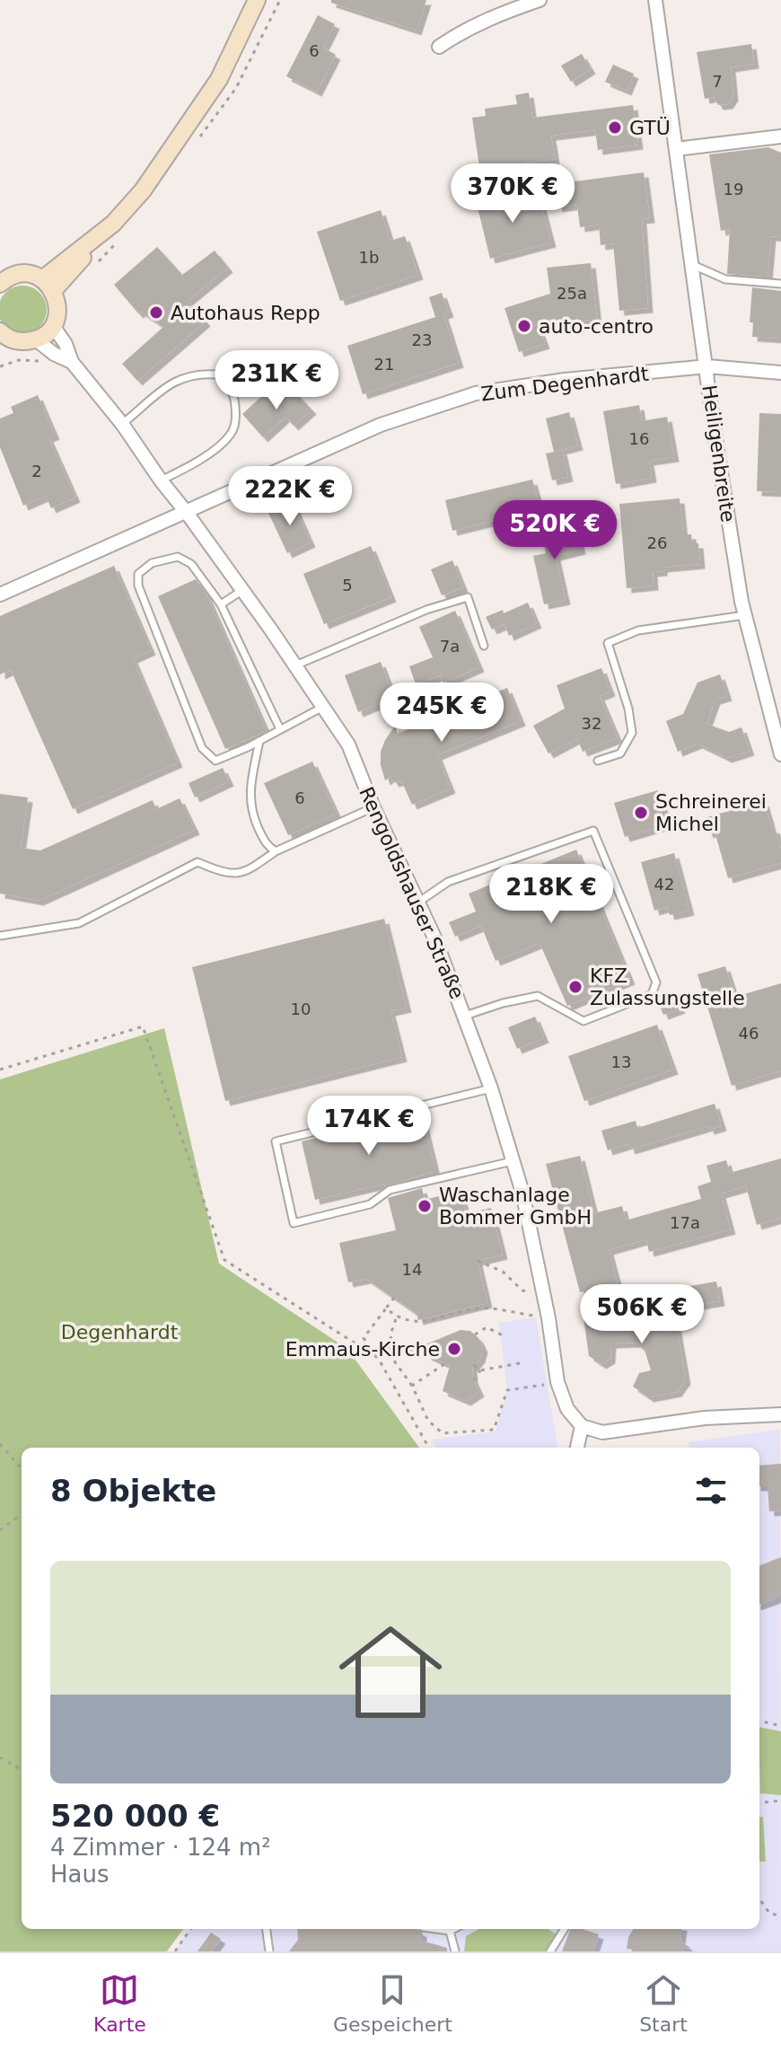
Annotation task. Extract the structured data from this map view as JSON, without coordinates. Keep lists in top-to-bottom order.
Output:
{
  "streets": {
    "street": ["Zum Degenhardt", "Heiligenbreite", "Rengoldshauser Straße"]
  },
  "crossings": [
    ["Zum Degenhardt", "Heiligenbreite"],
    ["Zum Degenhardt", "Rengoldshauser Straße"]
  ],
  "parks": ["Degenhardt"],
  "places": [
    "GTÜ",
    "Autohaus Repp",
    "auto-centro",
    "Schreinerei Michel",
    "KFZ Zulassungstelle",
    "Waschanlage Bommer GmbH",
    "Emmaus-Kirche"
  ],
  "house_numbers": [
    "6",
    "7",
    "19",
    "1b",
    "25a",
    "23",
    "21",
    "16",
    "2",
    "26",
    "5",
    "7a",
    "32",
    "6",
    "42",
    "10",
    "46",
    "13",
    "17a",
    "14"
  ],
  "page": {
    "price": [
      "370K €",
      "231K €",
      "222K €",
      "520K €",
      "245K €",
      "218K €",
      "174K €",
      "506K €"
    ],
    "heading": "8 Objekte",
    "list": [
      {
        "name": "520 000 €",
        "note": "4 Zimmer · 124 m² · Haus"
      }
    ],
    "tabs": ["Karte", "Gespeichert", "Start"]
  }
}
